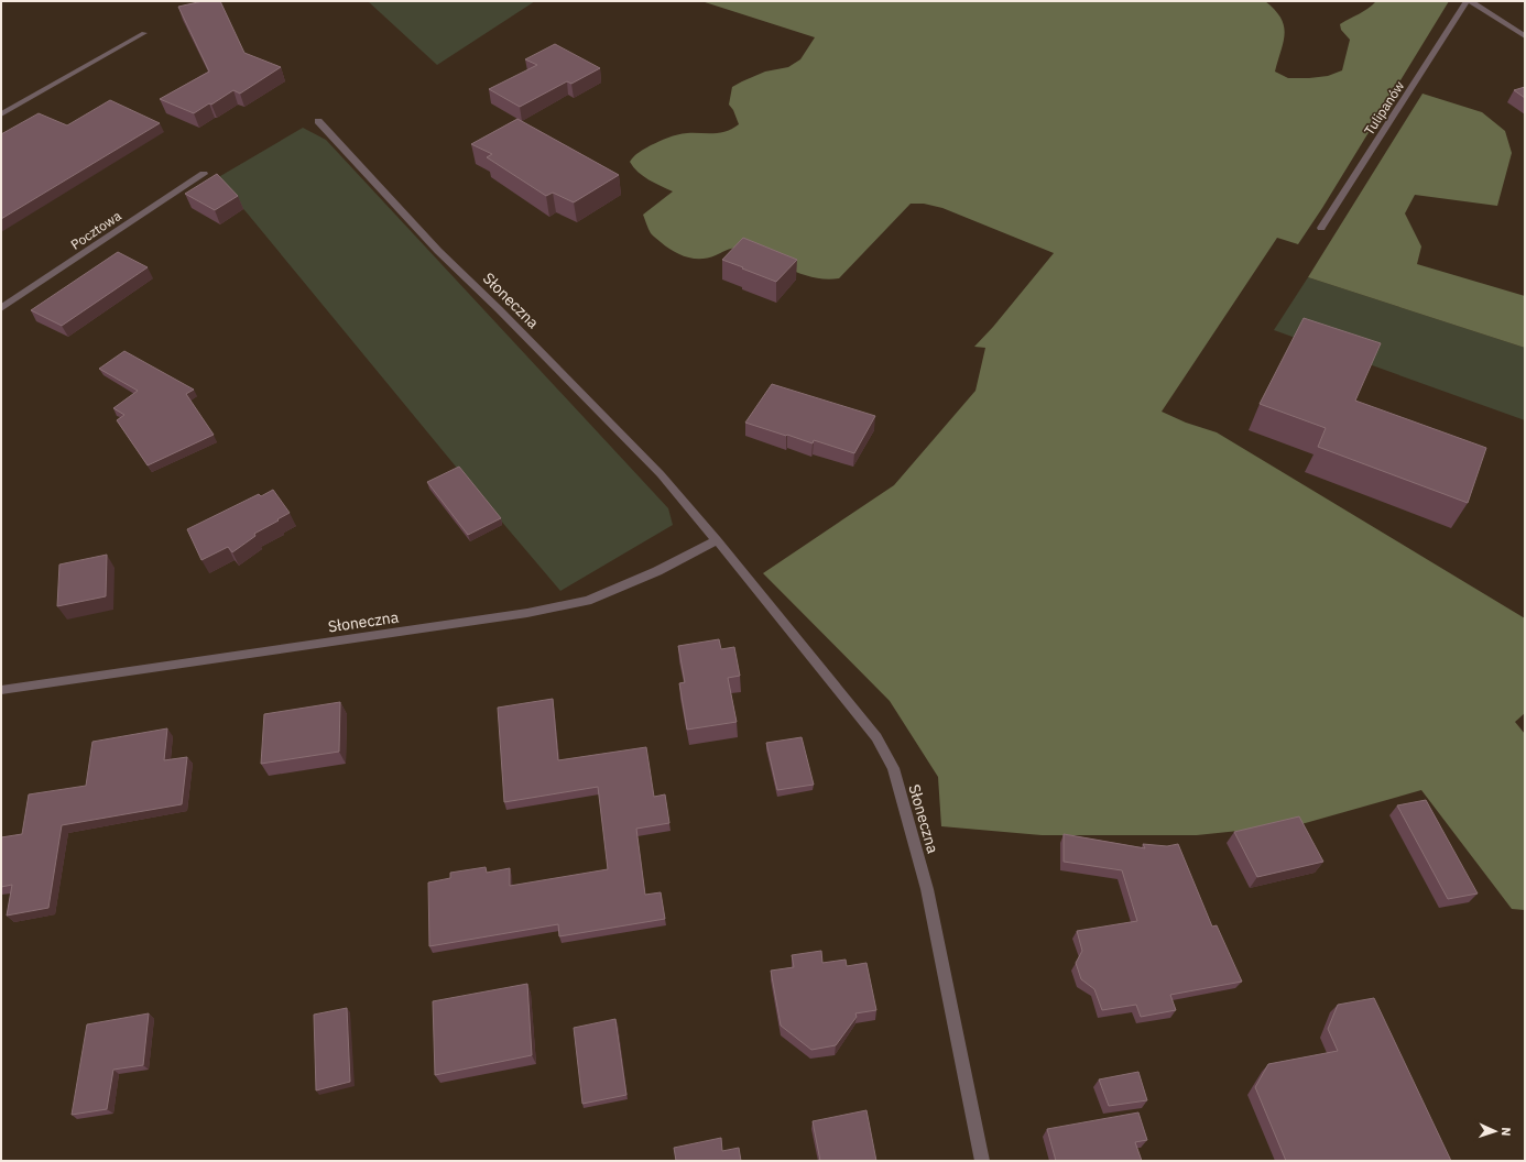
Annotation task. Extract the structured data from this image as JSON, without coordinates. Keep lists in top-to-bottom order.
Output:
{
  "streets": {
    "street": ["Tulipanów", "Pocztowa", "Słoneczna"]
  },
  "north": "right"
}
